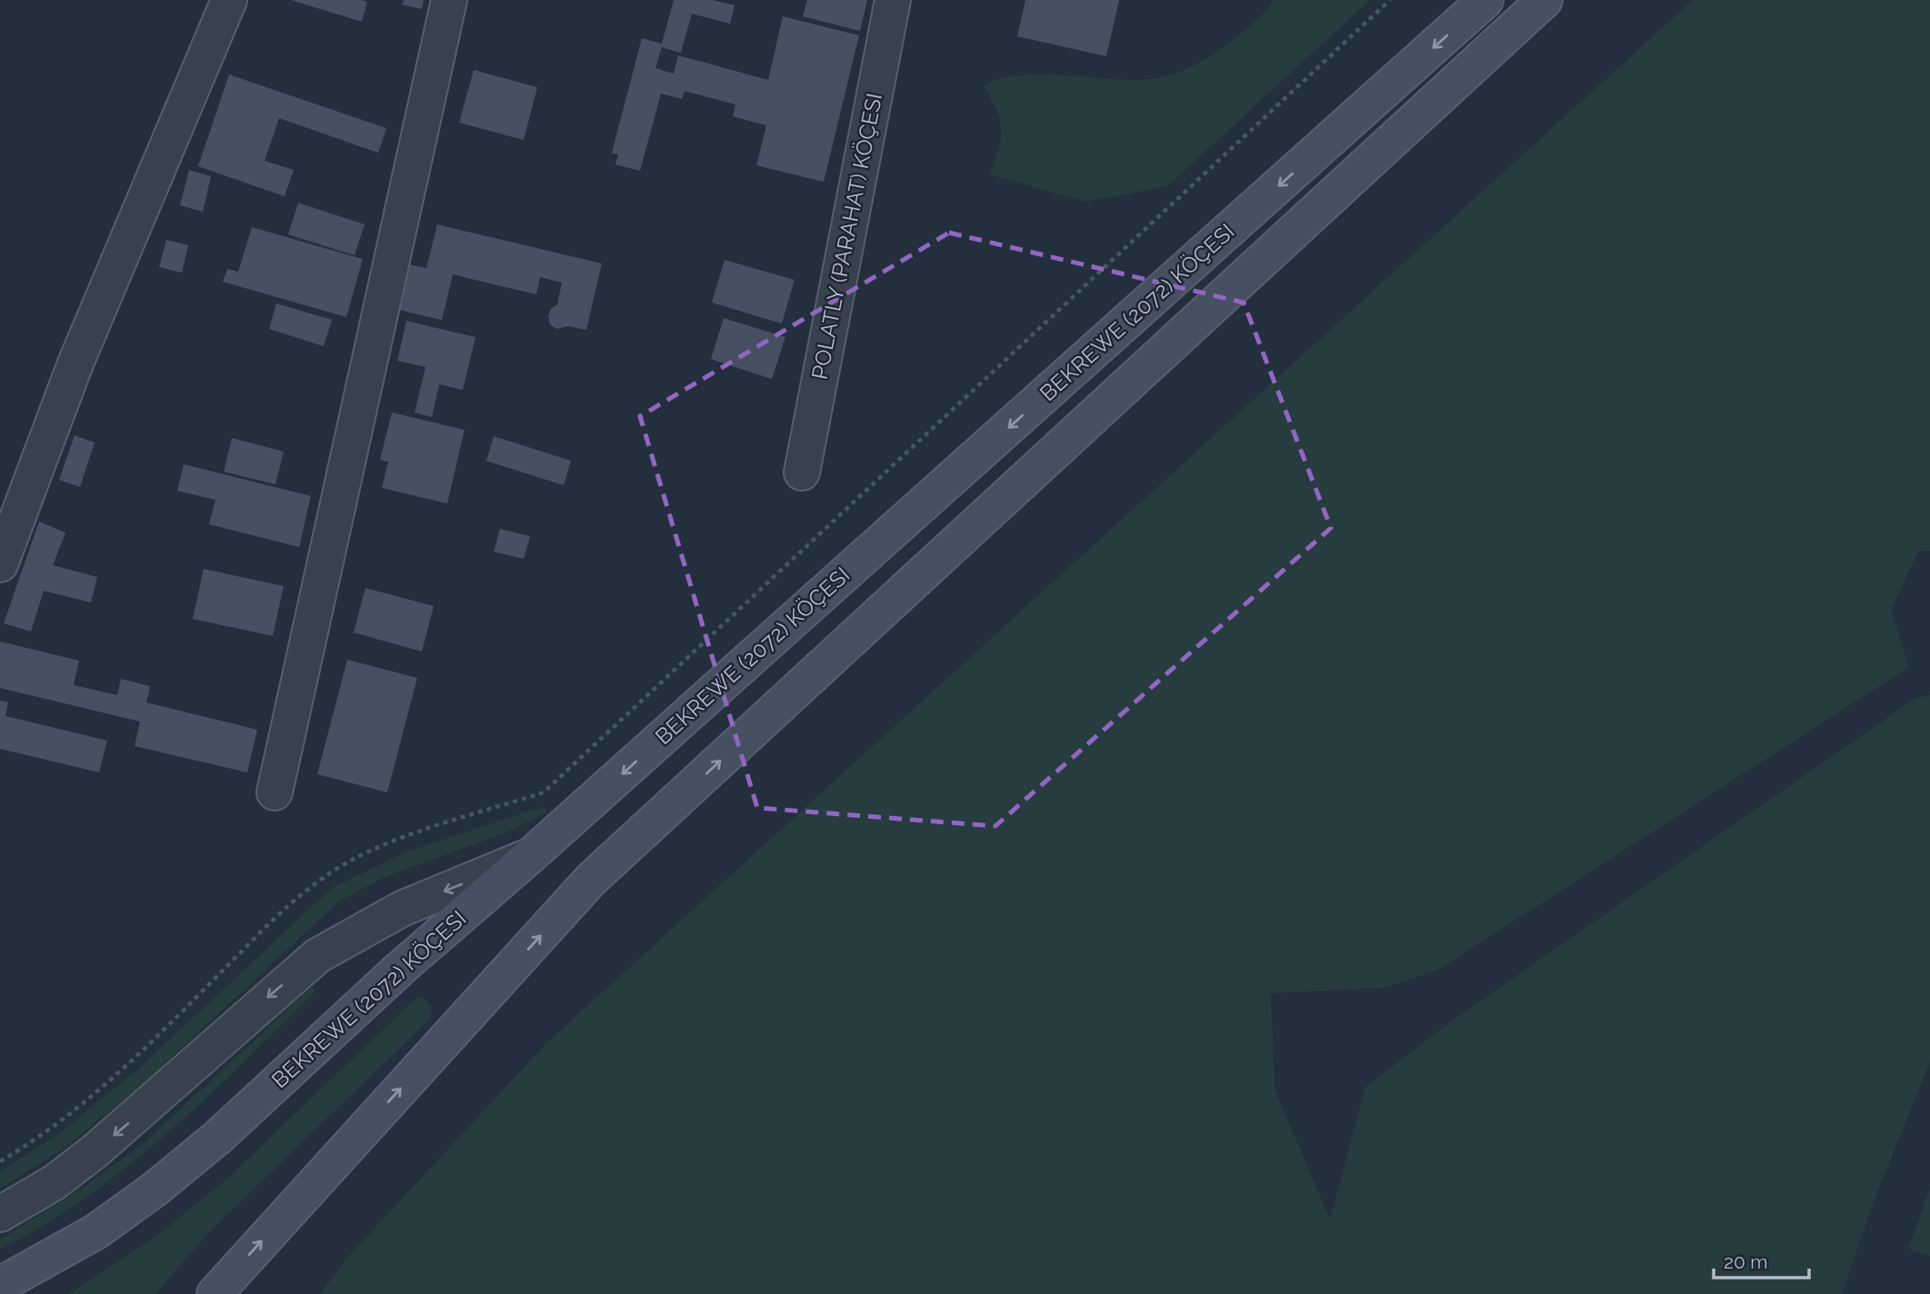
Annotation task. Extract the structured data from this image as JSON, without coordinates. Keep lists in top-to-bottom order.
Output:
{
  "streets": {
    "main road": ["BEKREWE (2072) KÖÇESI"],
    "street": ["POLATLY (PARAHAT) KÖÇESI"]
  },
  "scale_bar": "20 m"
}
